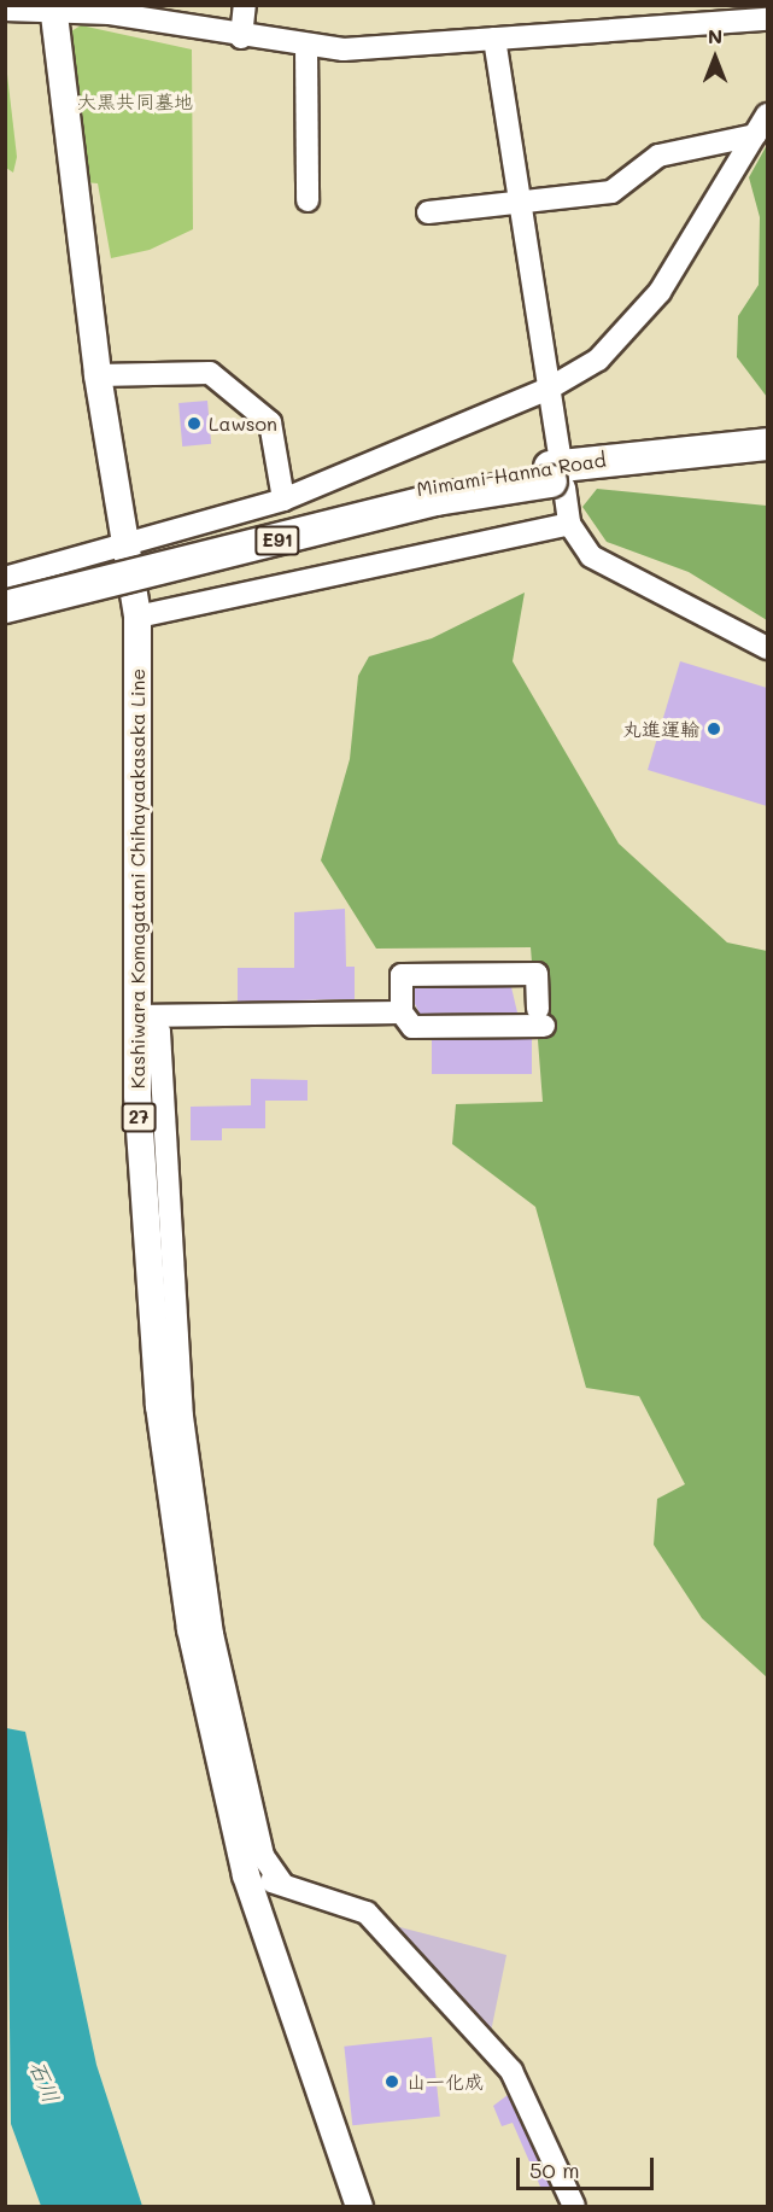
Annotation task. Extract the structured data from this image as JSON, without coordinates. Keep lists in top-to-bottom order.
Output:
{
  "streets": {
    "highway": ["Mimami-Hanna Road", "E91"],
    "main road": ["Kashiwara Komagatani Chihayaakasaka Line", "27"]
  },
  "water": ["石川"],
  "parks": ["大黒共同墓地"],
  "places": ["Lawson", "丸進運輸", "山一化成"],
  "scale_bar": "50 m",
  "north": "top"
}
